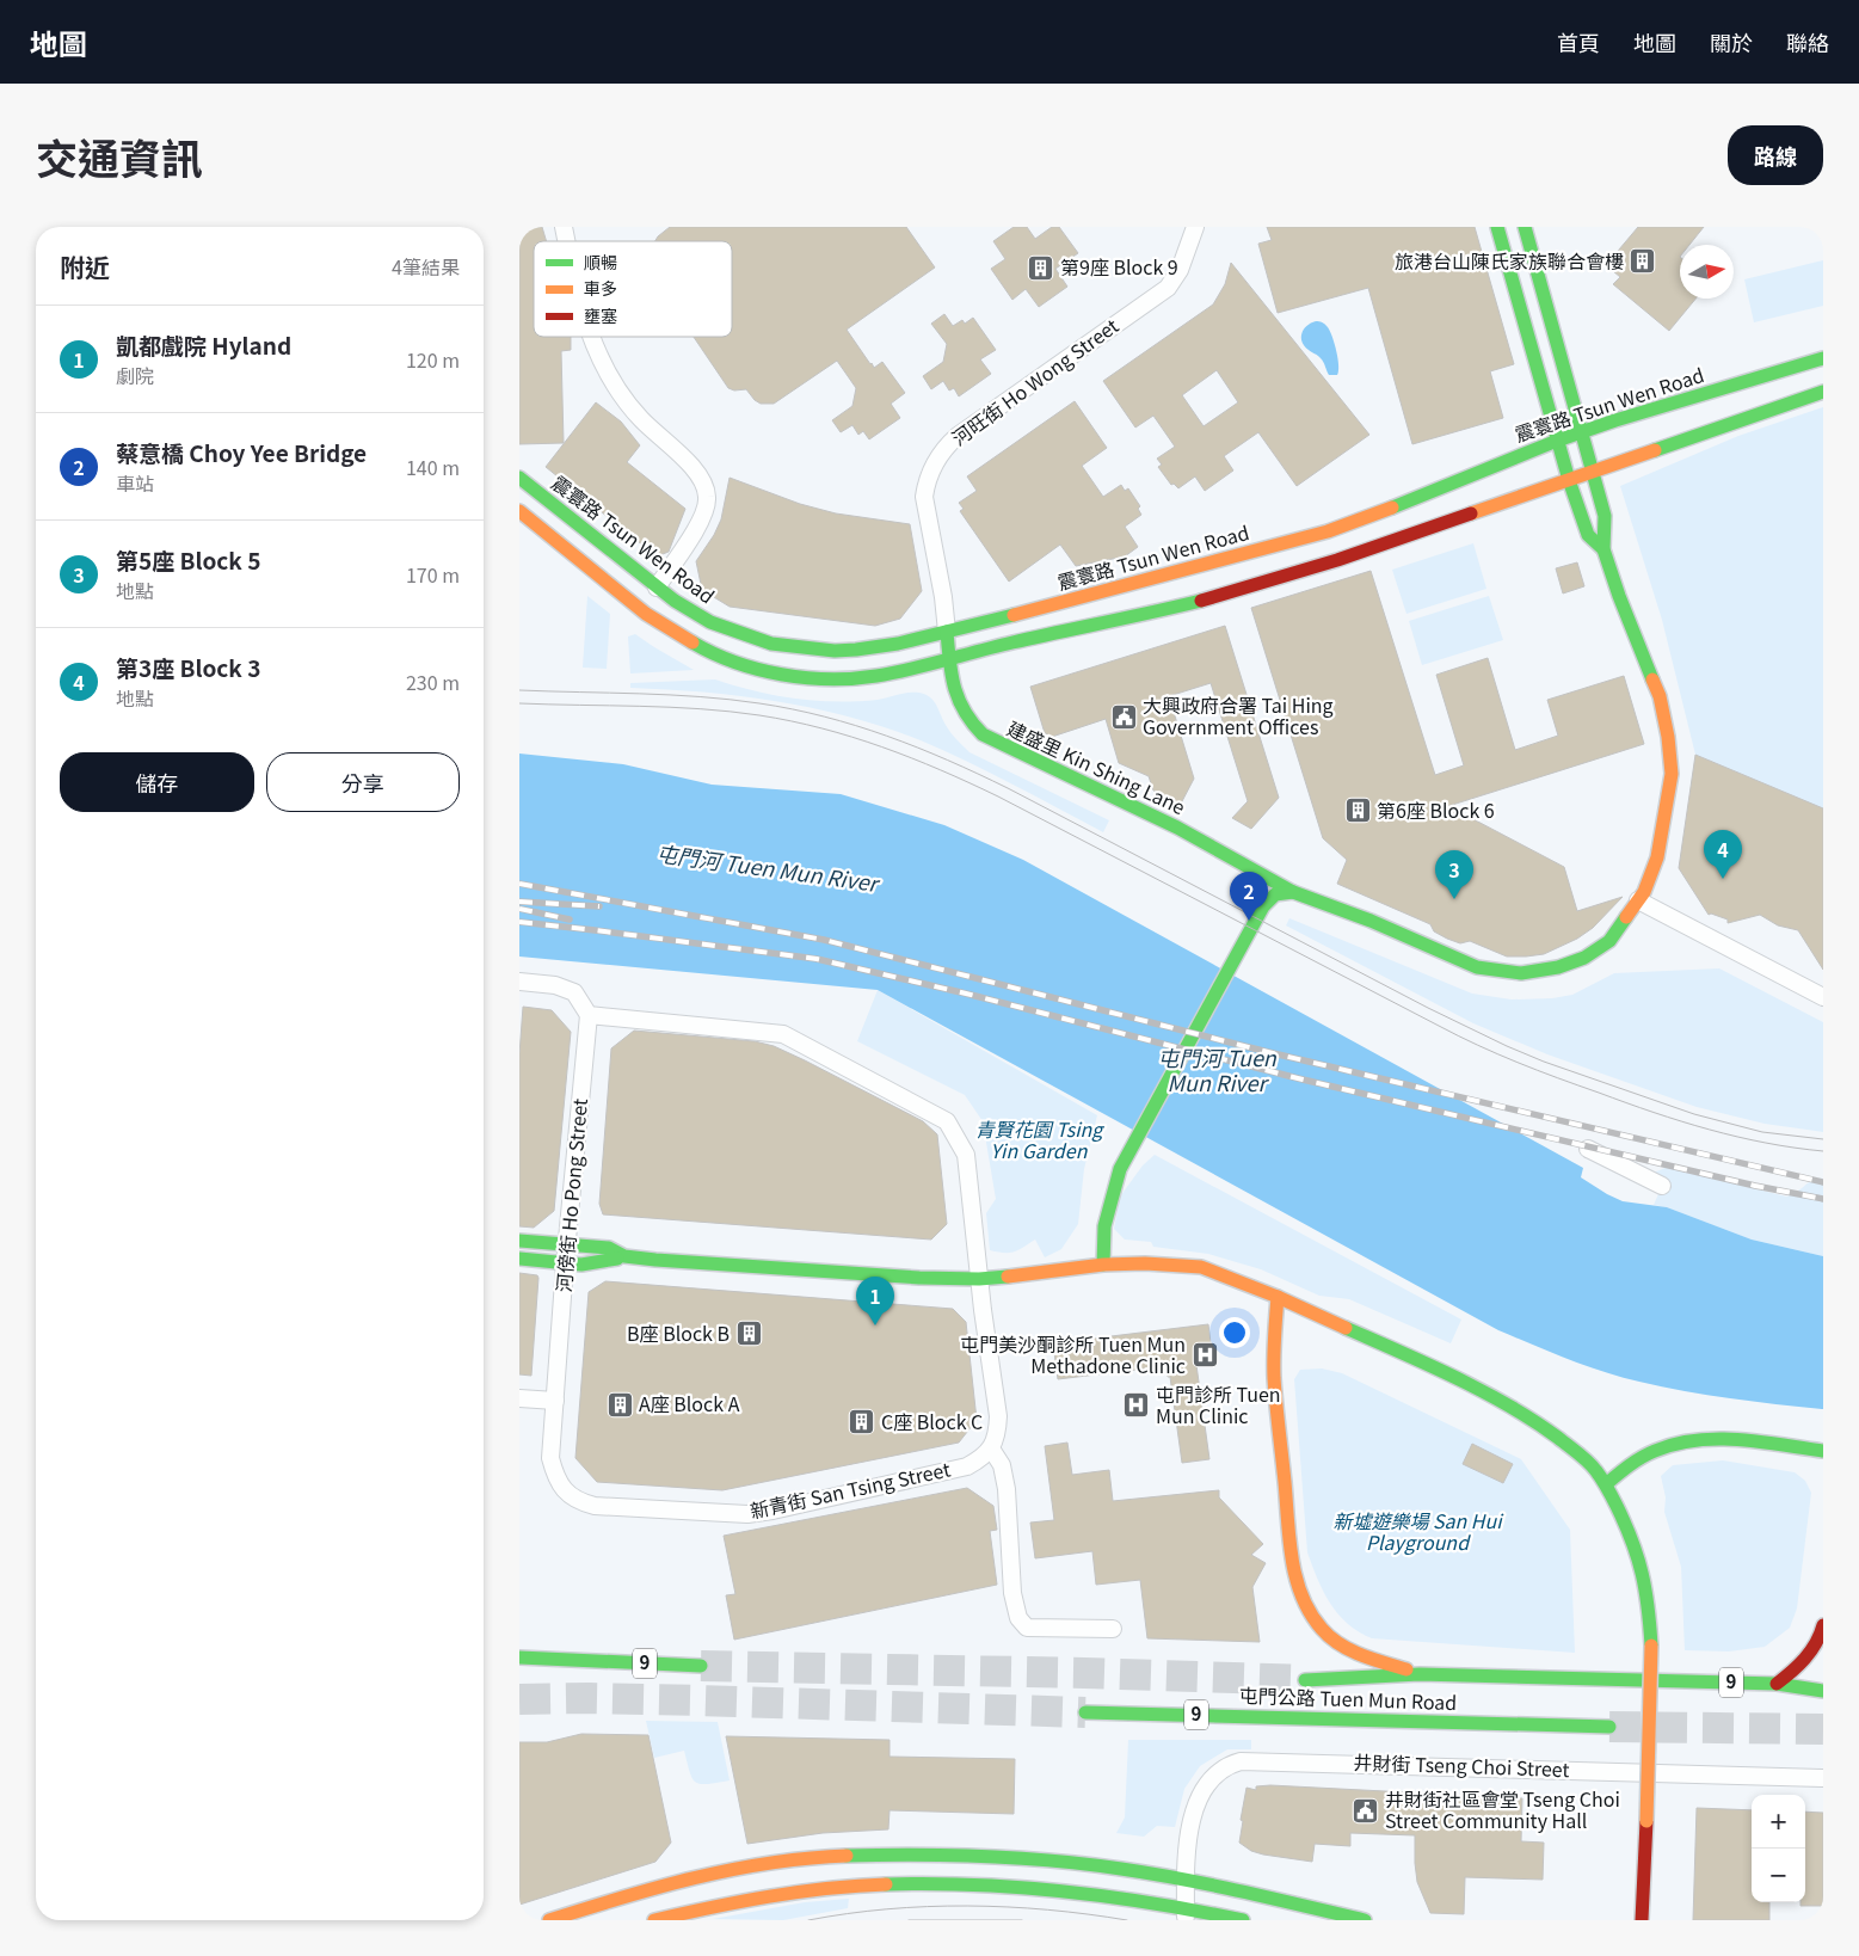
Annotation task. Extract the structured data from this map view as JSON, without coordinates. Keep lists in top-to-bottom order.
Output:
{
  "streets": {
    "main road": [
      "震寰路 Tsun Wen Road",
      "建盛里 Kin Shing Lane",
      "9",
      "屯門公路 Tuen Mun Road"
    ],
    "street": [
      "河旺街 Ho Wong Street",
      "河傍街 Ho Pong Street",
      "新青街 San Tsing Street",
      "井財街 Tseng Choi Street"
    ]
  },
  "crossings": [
    ["河旺街 Ho Wong Street", "震寰路 Tsun Wen Road"],
    ["河旺街 Ho Wong Street", "建盛里 Kin Shing Lane"],
    ["震寰路 Tsun Wen Road", "建盛里 Kin Shing Lane"],
    ["河傍街 Ho Pong Street", "新青街 San Tsing Street"]
  ],
  "water": ["屯門河 Tuen Mun River"],
  "parks": ["青賢花園 Tsing Yin Garden", "新墟遊樂場 San Hui Playground"],
  "places": {
    "building": [
      "旅港台山陳氏家族聯合會樓",
      "第9座 Block 9",
      "第6座 Block 6",
      "B座 Block B",
      "A座 Block A",
      "C座 Block C"
    ],
    "public building": ["大興政府合署 Tai Hing Government Offices", "井財街社區會堂 Tseng Choi Street Community Hall"],
    "hospital": ["屯門美沙酮診所 Tuen Mun Methadone Clinic", "屯門診所 Tuen Mun Clinic"]
  },
  "legend": ["順暢", "車多", "壅塞"],
  "north": "right",
  "page": {
    "header": "地圖",
    "nav": [
      "首頁",
      "地圖",
      "關於",
      "聯絡"
    ],
    "title": "交通資訊",
    "buttons": [
      "路線",
      ["儲存", "分享"]
    ],
    "heading": ["附近", "4筆結果"],
    "list": [
      {
        "mark": "1",
        "name": "凱都戲院 Hyland",
        "note": "劇院",
        "value": "120 m"
      },
      {
        "mark": "2",
        "name": "蔡意橋 Choy Yee Bridge",
        "note": "車站",
        "value": "140 m"
      },
      {
        "mark": "3",
        "name": "第5座 Block 5",
        "note": "地點",
        "value": "170 m"
      },
      {
        "mark": "4",
        "name": "第3座 Block 3",
        "note": "地點",
        "value": "230 m"
      }
    ],
    "pins": [
      "4",
      "3",
      "2",
      "1"
    ],
    "map_buttons": ["+", "−"]
  }
}
